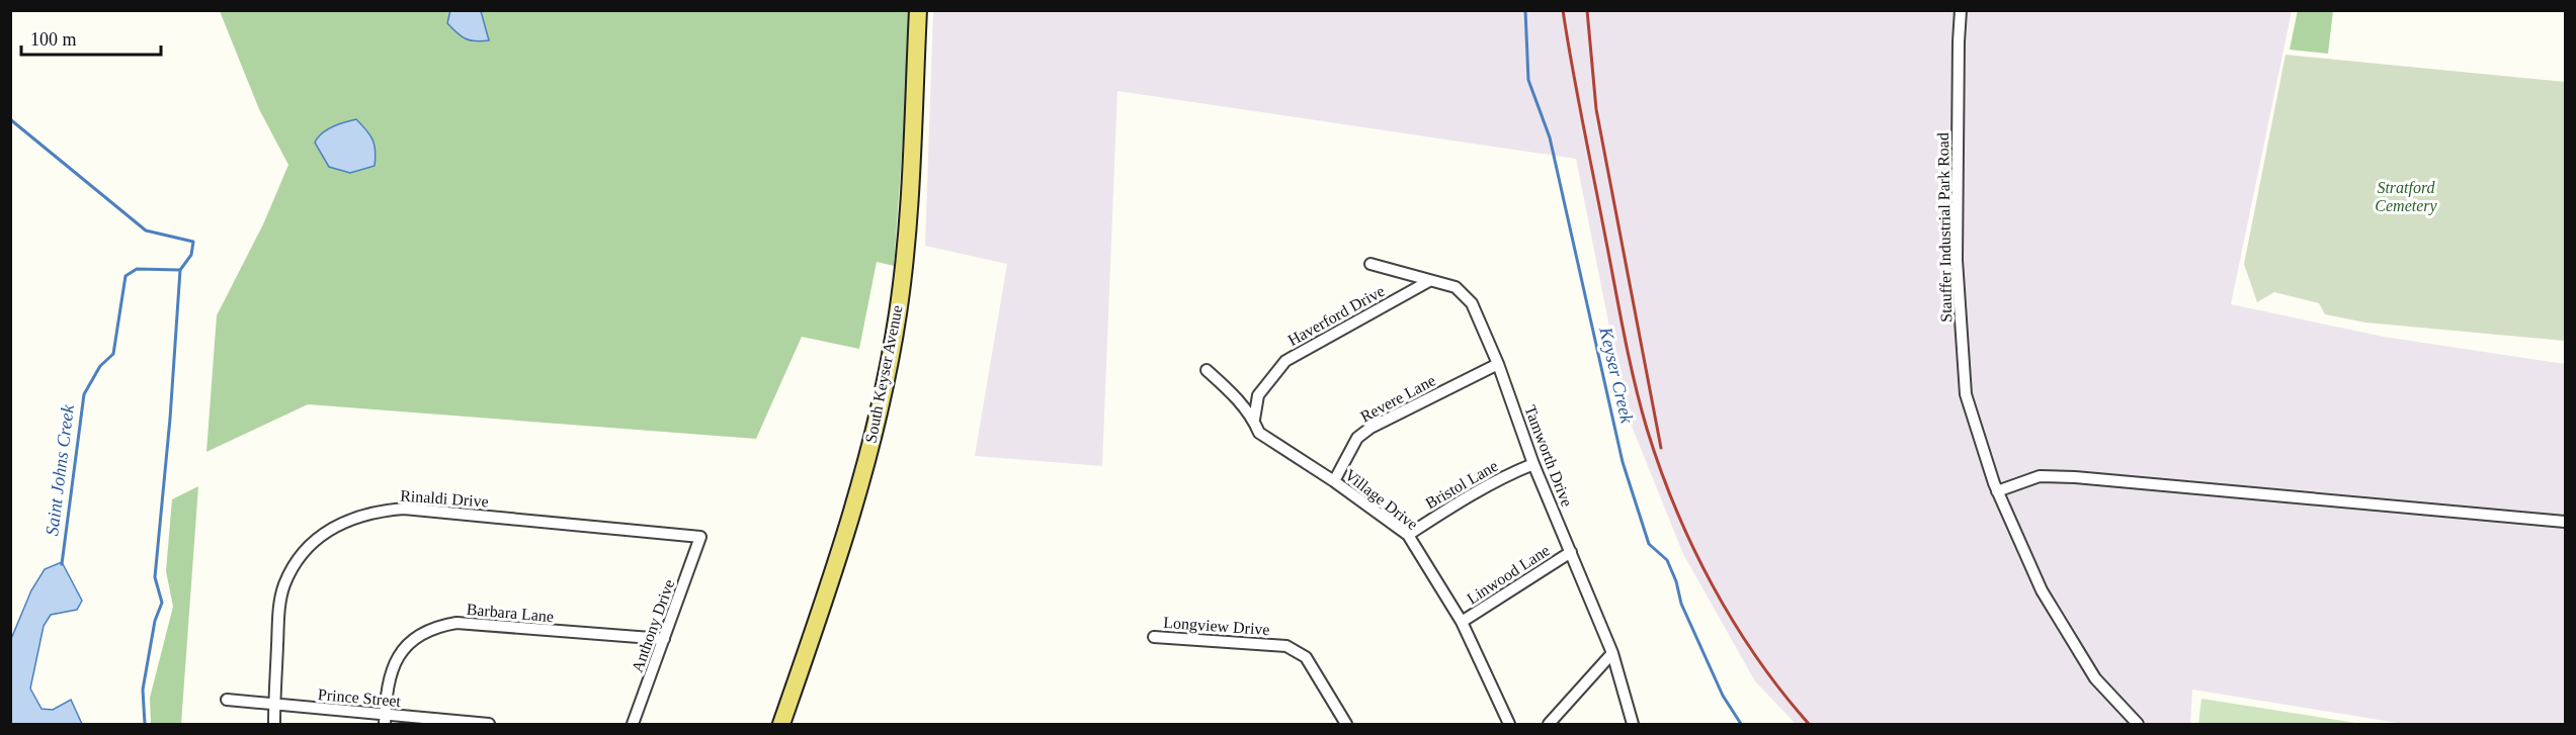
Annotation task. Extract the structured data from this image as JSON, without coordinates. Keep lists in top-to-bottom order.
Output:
{
  "streets": {
    "main road": ["South Keyser Avenue"],
    "street": [
      "Stauffer Industrial Park Road",
      "Haverford Drive",
      "Revere Lane",
      "Tamworth Drive",
      "Bristol Lane",
      "Rinaldi Drive",
      "Village Drive",
      "Linwood Lane",
      "Barbara Lane",
      "Anthony Drive",
      "Longview Drive",
      "Prince Street"
    ]
  },
  "crossings": [
    ["Haverford Drive", "Tamworth Drive"],
    ["Haverford Drive", "Village Drive"],
    ["Revere Lane", "Tamworth Drive"],
    ["Revere Lane", "Village Drive"],
    ["Tamworth Drive", "Bristol Lane"],
    ["Tamworth Drive", "Linwood Lane"],
    ["Bristol Lane", "Village Drive"],
    ["Rinaldi Drive", "Anthony Drive"],
    ["Rinaldi Drive", "Prince Street"],
    ["Village Drive", "Linwood Lane"],
    ["Barbara Lane", "Anthony Drive"],
    ["Barbara Lane", "Prince Street"]
  ],
  "water": ["Keyser Creek", "Saint Johns Creek"],
  "parks": ["Stratford Cemetery"],
  "scale_bar": "100 m"
}
